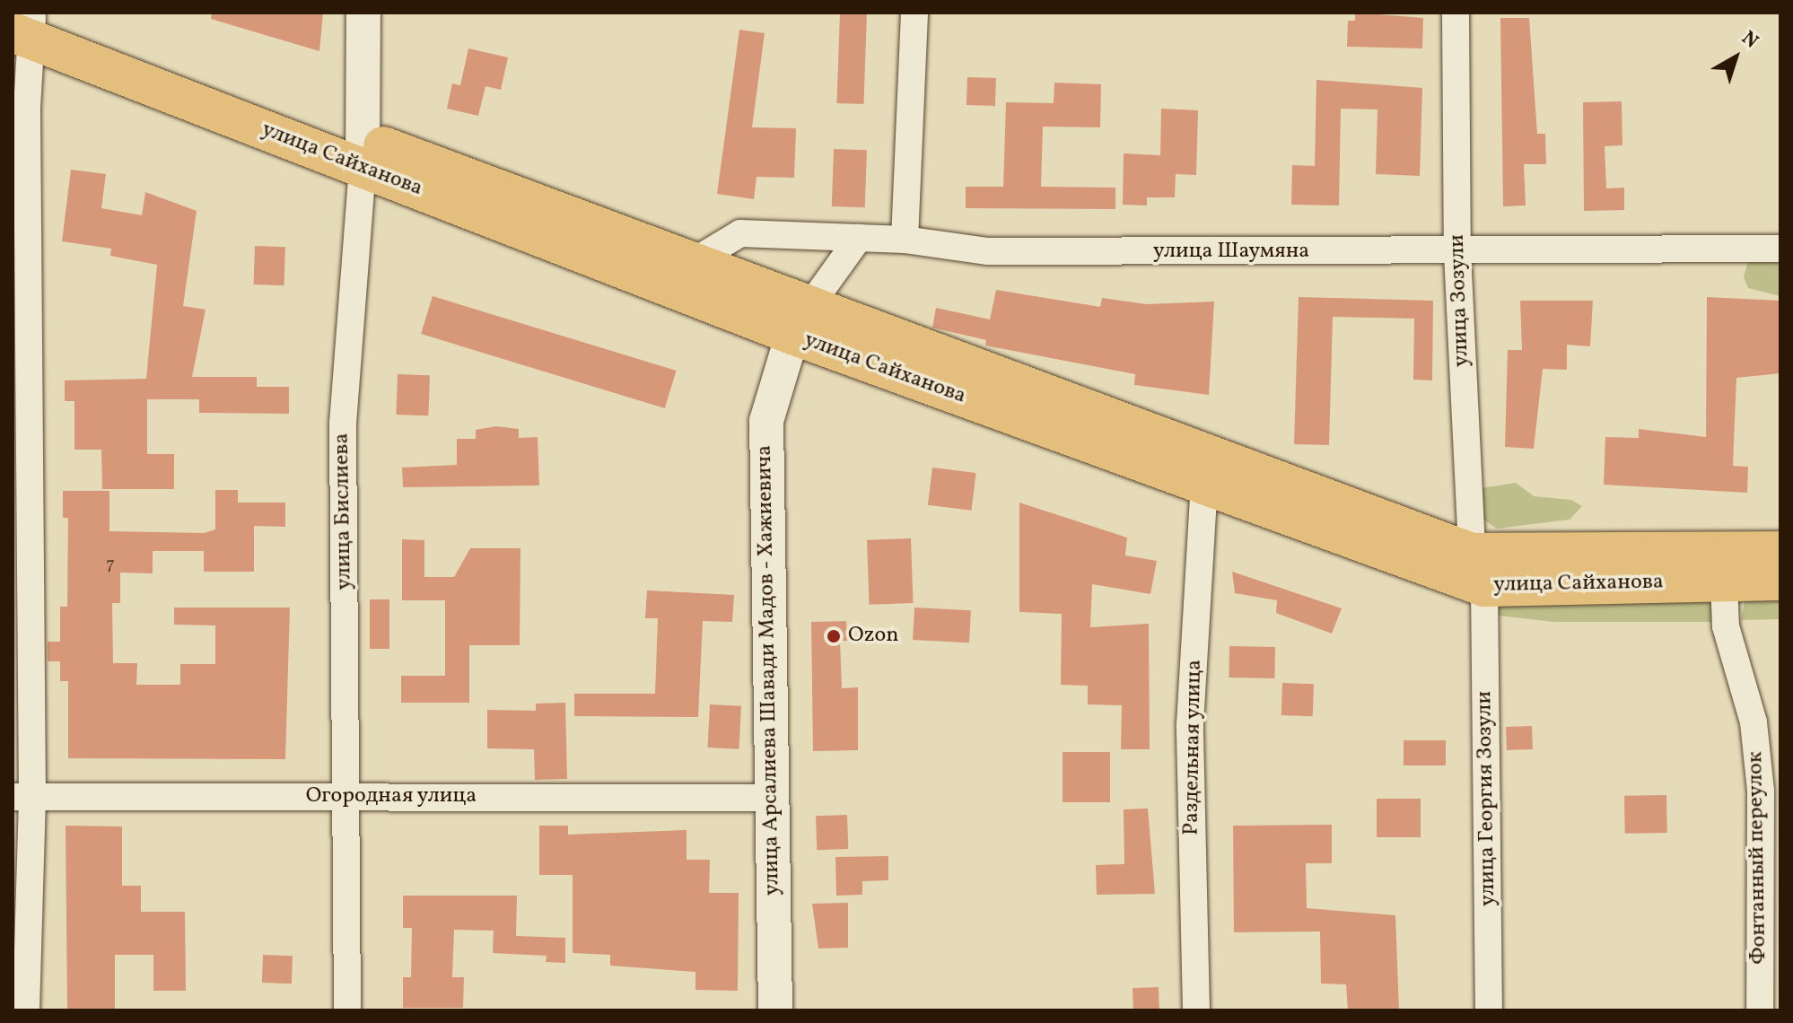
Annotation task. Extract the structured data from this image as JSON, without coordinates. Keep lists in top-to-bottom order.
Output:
{
  "streets": {
    "main road": ["улица Сайханова"],
    "street": [
      "улица Шаумяна",
      "улица Зозули",
      "улица Бислиева",
      "улица Арсалиева Шавади Мадов - Хажиевича",
      "Раздельная улица",
      "Огородная улица",
      "улица Георгия Зозули",
      "Фонтанный переулок"
    ]
  },
  "crossings": [
    ["улица Сайханова", "улица Шаумяна"],
    ["улица Сайханова", "улица Зозули"],
    ["улица Сайханова", "улица Бислиева"],
    ["улица Сайханова", "улица Арсалиева Шавади Мадов - Хажиевича"],
    ["улица Сайханова", "Раздельная улица"],
    ["улица Сайханова", "улица Георгия Зозули"],
    ["улица Сайханова", "Фонтанный переулок"],
    ["улица Шаумяна", "улица Зозули"],
    ["улица Зозули", "улица Георгия Зозули"],
    ["улица Бислиева", "Огородная улица"],
    ["улица Арсалиева Шавади Мадов - Хажиевича", "Огородная улица"]
  ],
  "places": ["Ozon"],
  "house_numbers": ["7"],
  "north": "top right"
}
